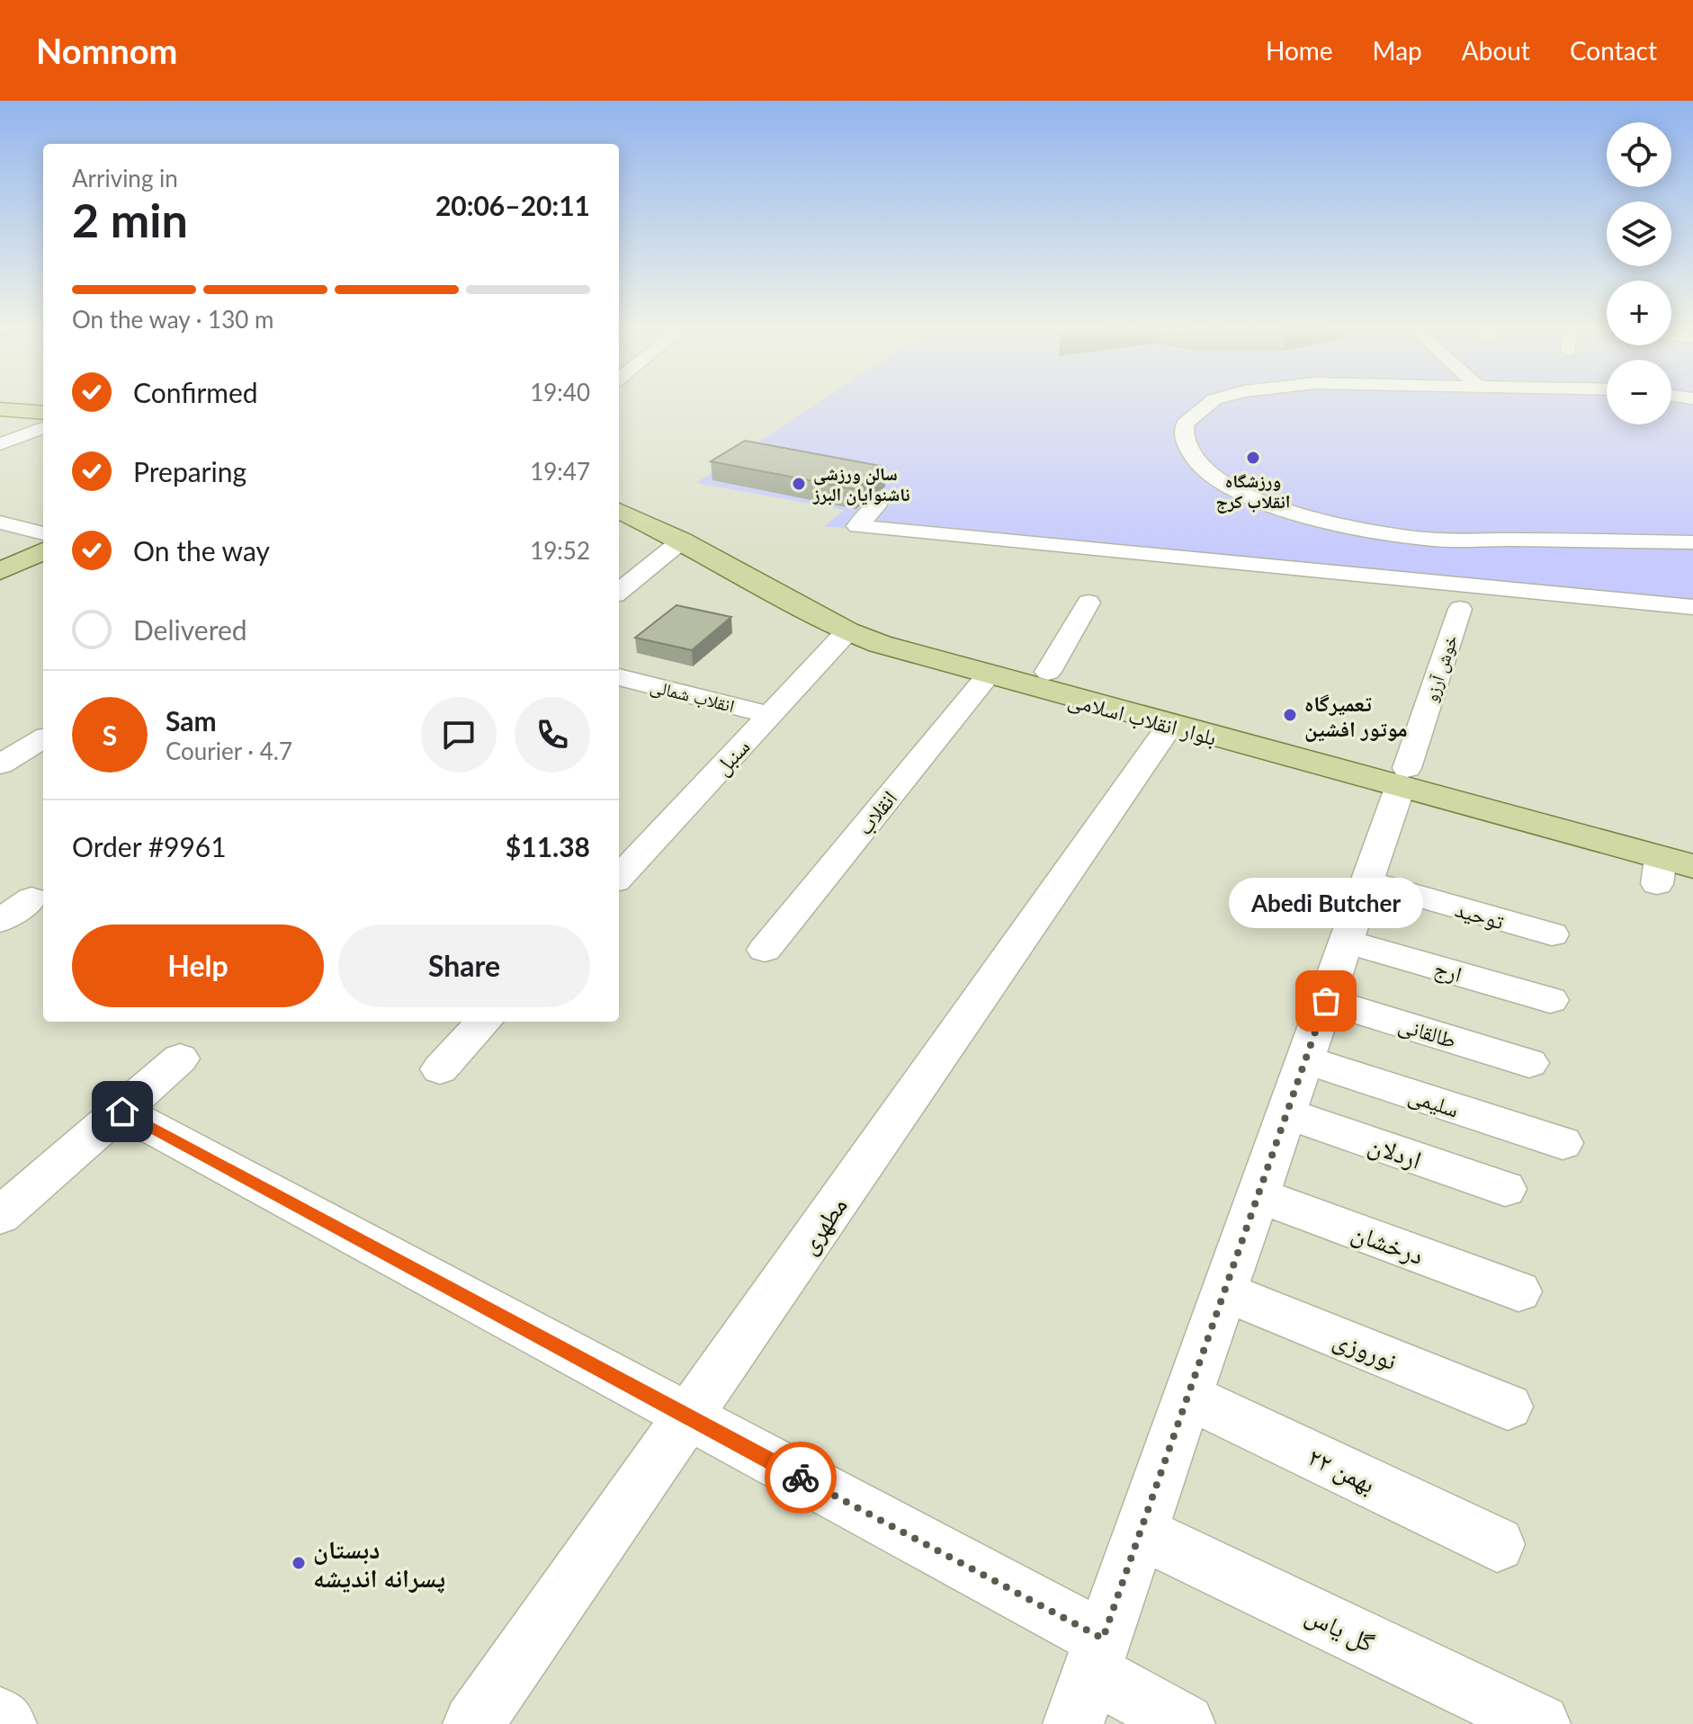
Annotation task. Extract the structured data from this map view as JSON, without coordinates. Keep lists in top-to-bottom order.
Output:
{
  "streets": {
    "main road": ["بلوار انقلاب اسلامی"],
    "street": [
      "خوش آرزو",
      "انقلاب شمالی",
      "سنبل",
      "انقلاب",
      "توحید",
      "ارج",
      "طالقانی",
      "سلیمی",
      "اردلان",
      "مطهری",
      "درخشان",
      "نوروزی",
      "۲۲ بهمن",
      "گل یاس"
    ]
  },
  "crossings": [
    ["خوش آرزو", "بلوار انقلاب اسلامی"],
    ["خوش آرزو", "توحید"],
    ["خوش آرزو", "ارج"],
    ["خوش آرزو", "طالقانی"],
    ["خوش آرزو", "سلیمی"],
    ["خوش آرزو", "اردلان"],
    ["خوش آرزو", "درخشان"],
    ["خوش آرزو", "نوروزی"],
    ["خوش آرزو", "۲۲ بهمن"],
    ["خوش آرزو", "گل یاس"],
    ["انقلاب شمالی", "سنبل"],
    ["بلوار انقلاب اسلامی", "سنبل"],
    ["بلوار انقلاب اسلامی", "انقلاب"],
    ["بلوار انقلاب اسلامی", "مطهری"]
  ],
  "places": [
    "ورزشگاه انقلاب کرج",
    "سالن ورزشی ناشنوایان البرز",
    "تعمیرگاه موتور افشین",
    "Abedi Butcher",
    "دبستان پسرانه اندیشه"
  ],
  "page": {
    "header": "Nomnom",
    "nav": [
      "Home",
      "Map",
      "About",
      "Contact"
    ],
    "map_buttons": ["+", "−"],
    "heading": ["2 min", "Arriving in", "20:06–20:11"],
    "panel": [
      "Sam",
      "Courier · 4.7",
      "Order #9961",
      "$11.38"
    ],
    "bar": "On the way · 130 m",
    "list": [
      ["Confirmed", "19:40"],
      ["Preparing", "19:47"],
      ["On the way", "19:52"],
      "Delivered"
    ],
    "round": "S",
    "bubble": "Abedi Butcher",
    "buttons": ["Help", "Share"]
  }
}
